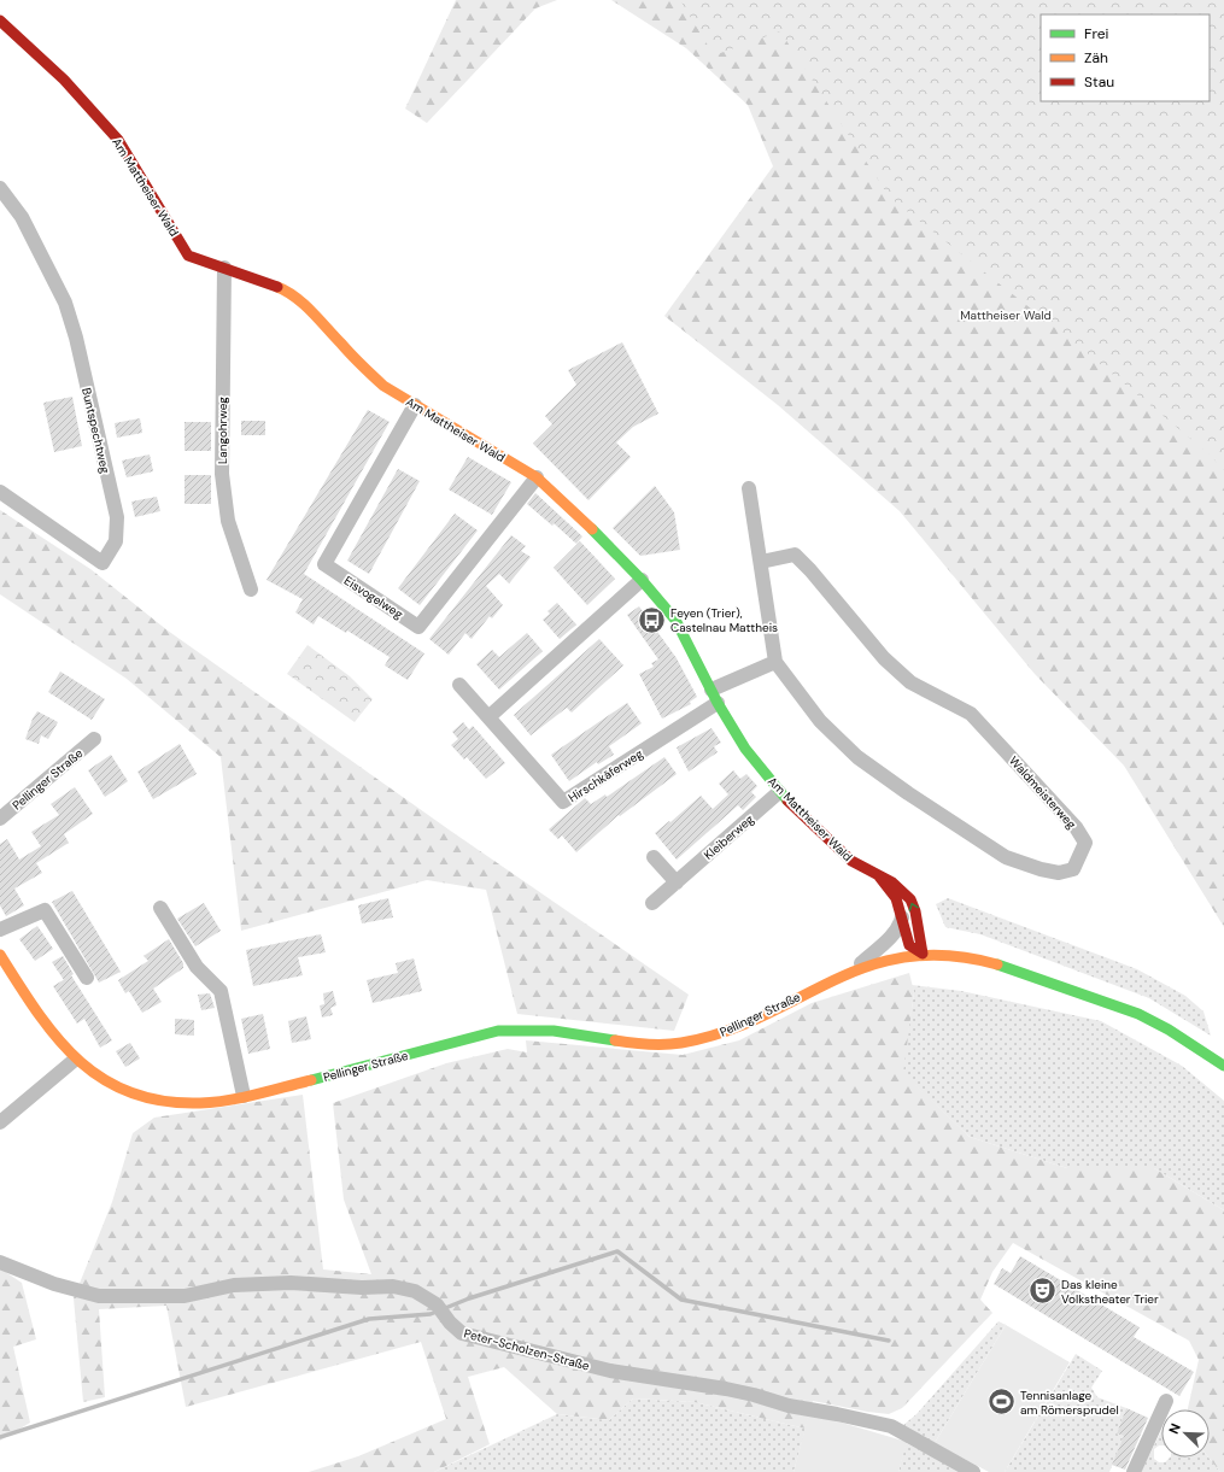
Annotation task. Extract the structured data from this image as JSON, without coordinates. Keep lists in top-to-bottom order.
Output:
{
  "streets": {
    "street": [
      "Am Mattheiser Wald",
      "Buntspechtweg",
      "Langohrweg",
      "Eisvogelweg",
      "Hirschkäferweg",
      "Pellinger Straße",
      "Waldmeisterweg",
      "Kleiberweg",
      "Peter-Scholzen-Straße"
    ]
  },
  "crossings": [
    ["Am Mattheiser Wald", "Langohrweg"],
    ["Am Mattheiser Wald", "Eisvogelweg"],
    ["Am Mattheiser Wald", "Hirschkäferweg"],
    ["Am Mattheiser Wald", "Pellinger Straße"],
    ["Am Mattheiser Wald", "Kleiberweg"]
  ],
  "parks": ["Mattheiser Wald"],
  "places": {
    "bus stop": ["Feyen (Trier), Castelnau Mattheis"],
    "theatre": ["Das kleine Volkstheater Trier"],
    "sports": ["Tennisanlage am Römersprudel"]
  },
  "legend": ["Frei", "Zäh", "Stau"],
  "north": "top left"
}
